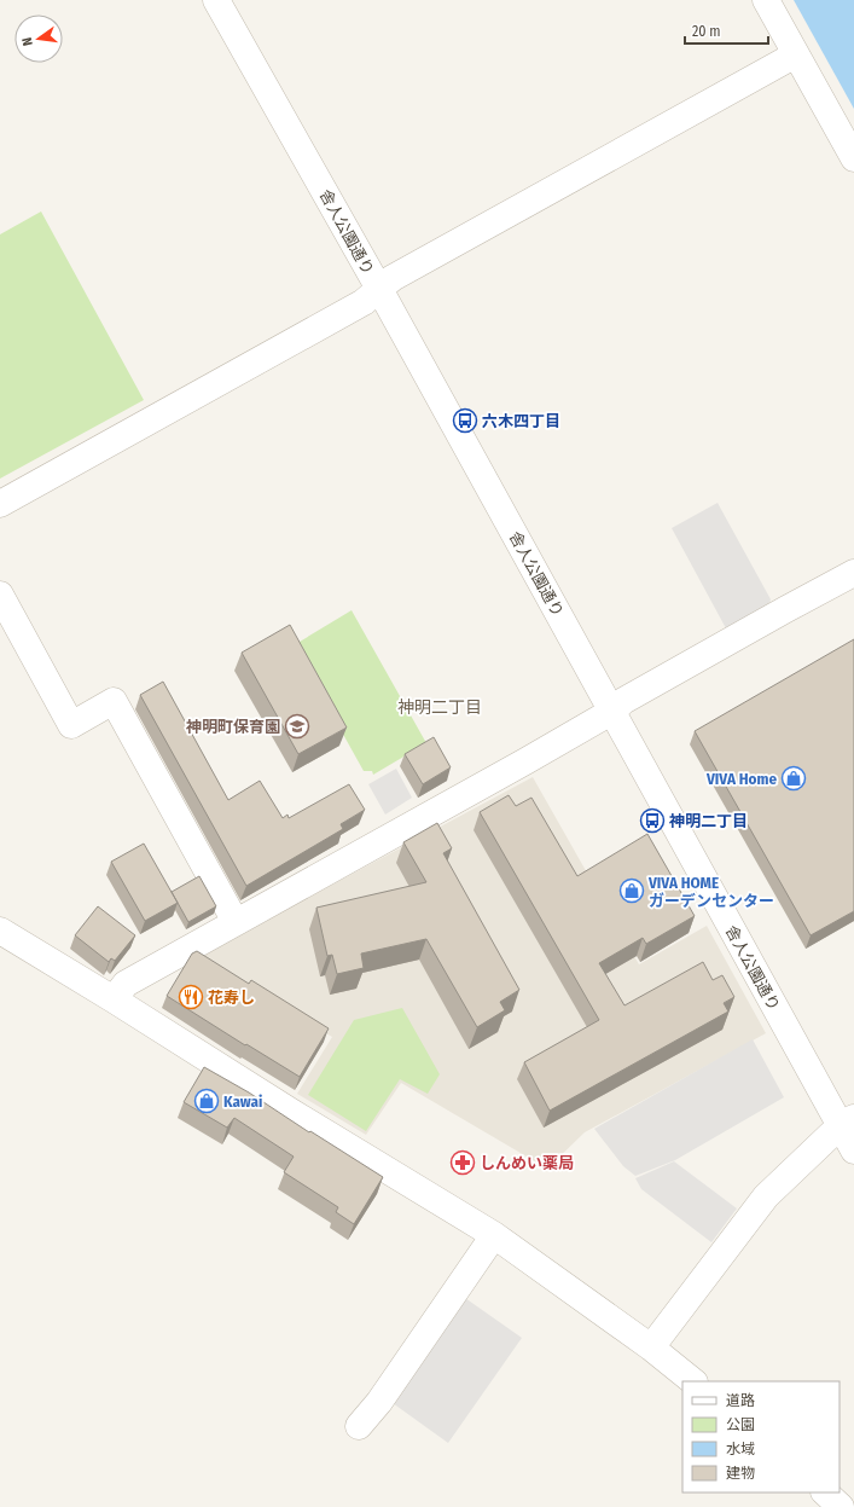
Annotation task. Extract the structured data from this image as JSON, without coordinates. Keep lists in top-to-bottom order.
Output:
{
  "streets": {
    "street": ["舎人公園通り"]
  },
  "districts": ["神明二丁目"],
  "places": {
    "bus stop": ["六木四丁目", "神明二丁目"],
    "school or university": ["神明町保育園"],
    "shop": ["VIVA Home", "VIVA HOME ガーデンセンター", "Kawai"],
    "restaurant": ["花寿し"],
    "pharmacy": ["しんめい薬局"]
  },
  "legend": [
    "道路",
    "公園",
    "水域",
    "建物"
  ],
  "scale_bar": "20 m",
  "north": "left"
}
